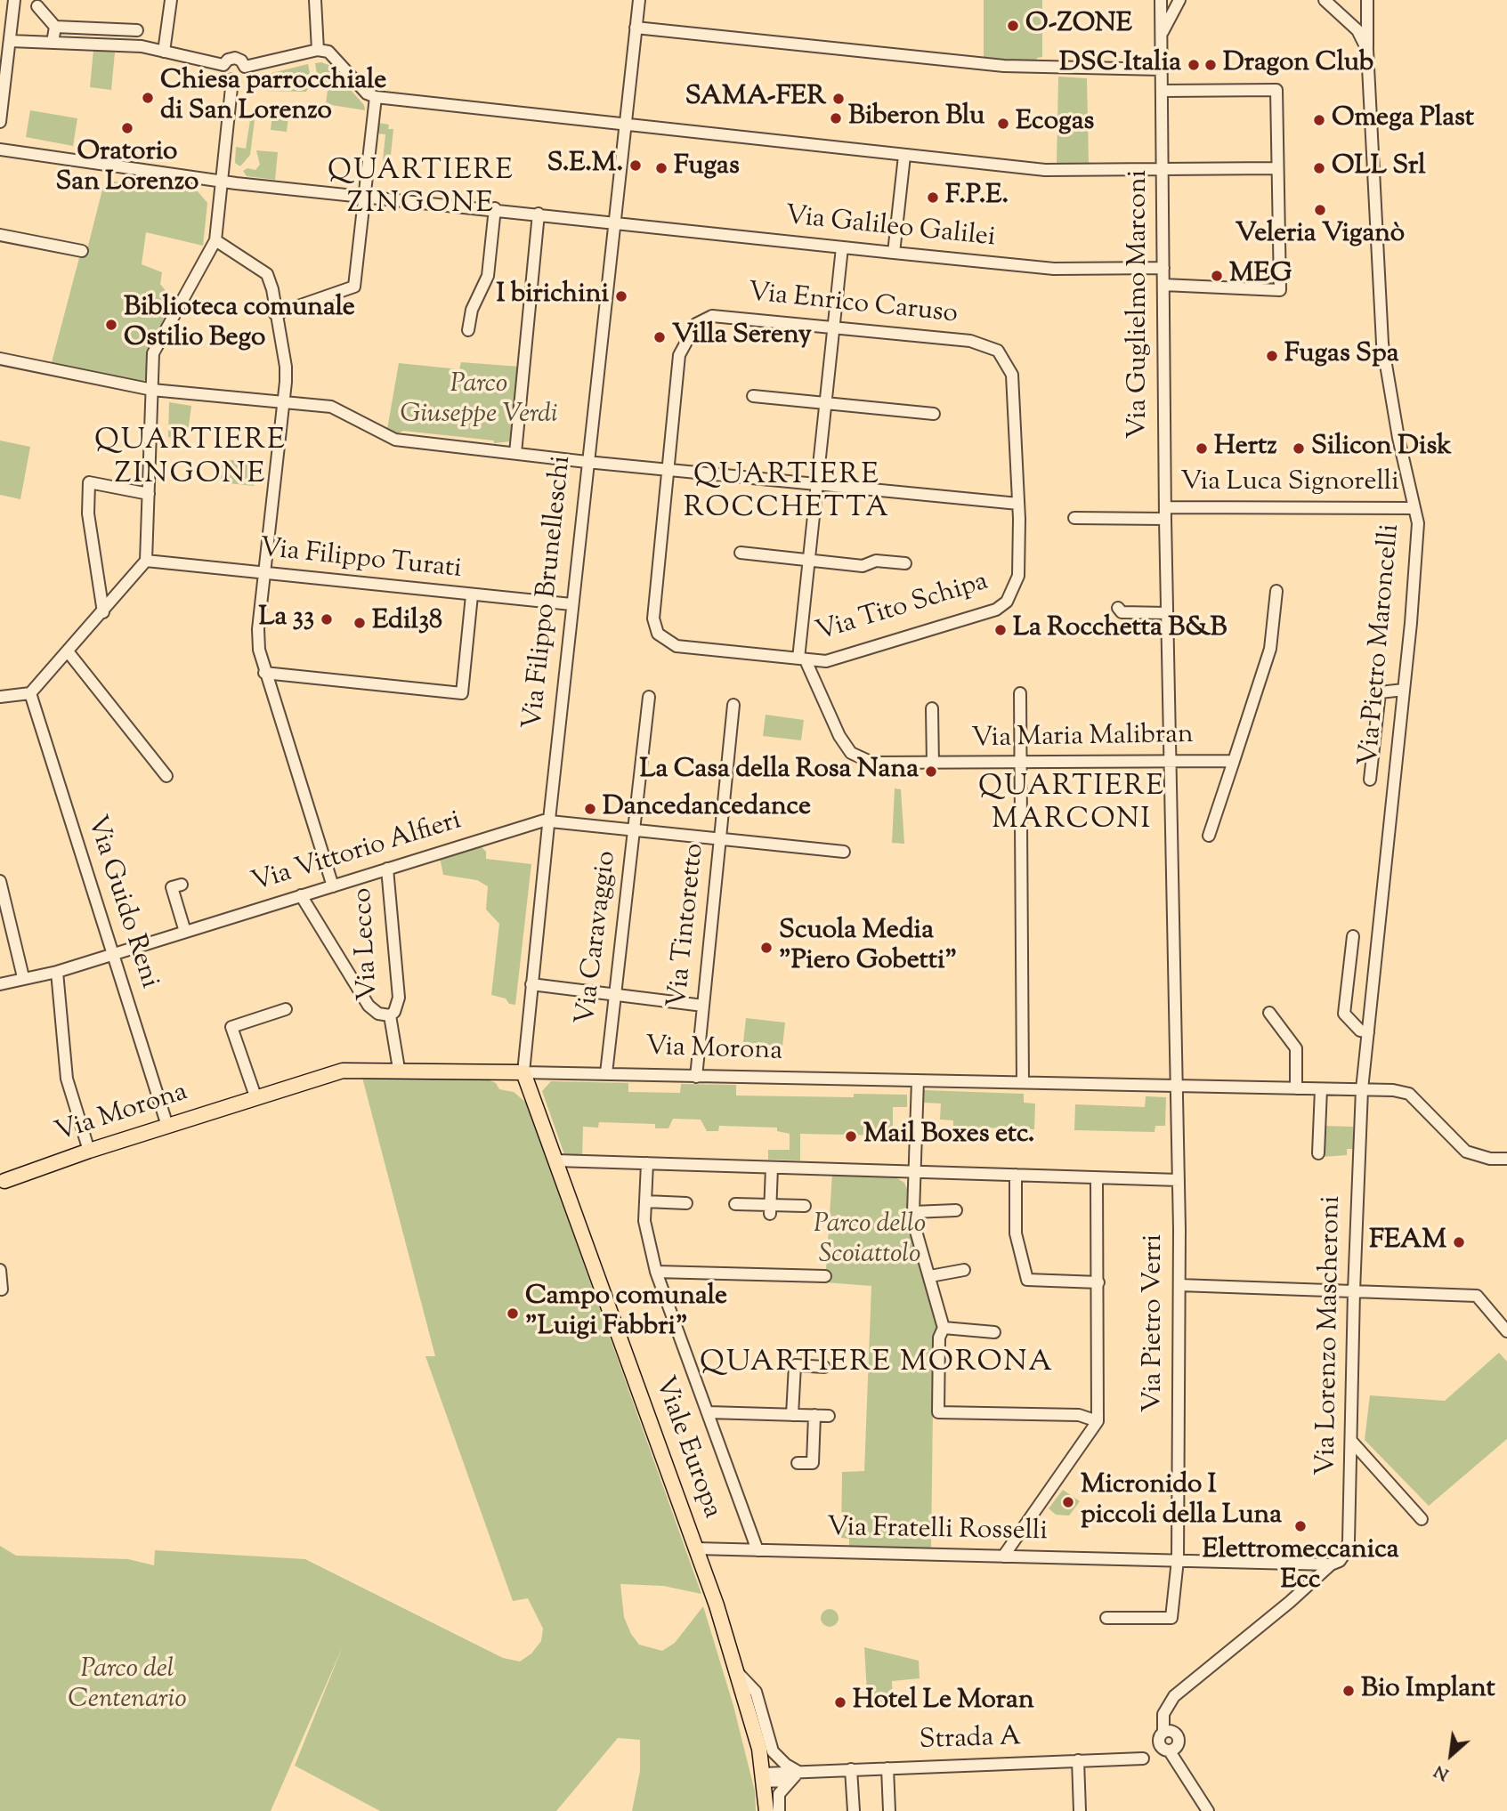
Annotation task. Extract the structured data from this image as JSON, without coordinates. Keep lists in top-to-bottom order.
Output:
{
  "streets": {
    "main road": ["Via Morona", "Viale Europa"],
    "street": [
      "Via Galileo Galilei",
      "Via Guglielmo Marconi",
      "Via Enrico Caruso",
      "Via Luca Signorelli",
      "Via Filippo Turati",
      "Via Filippo Brunelleschi",
      "Via Tito Schipa",
      "Via Pietro Maroncelli",
      "Via Maria Malibran",
      "Via Vittorio Alfieri",
      "Via Guido Reni",
      "Via Tintoretto",
      "Via Caravaggio",
      "Via Lecco",
      "Via Pietro Verri",
      "Via Lorenzo Mascheroni",
      "Via Fratelli Rosselli",
      "Strada A"
    ]
  },
  "crossings": [
    ["Via Galileo Galilei", "Via Guglielmo Marconi"],
    ["Via Galileo Galilei", "Via Filippo Brunelleschi"],
    ["Via Guglielmo Marconi", "Via Luca Signorelli"],
    ["Via Guglielmo Marconi", "Via Maria Malibran"],
    ["Via Guglielmo Marconi", "Via Morona"],
    ["Via Guglielmo Marconi", "Via Pietro Verri"],
    ["Via Enrico Caruso", "Via Tito Schipa"],
    ["Via Luca Signorelli", "Via Pietro Maroncelli"],
    ["Via Filippo Turati", "Via Filippo Brunelleschi"],
    ["Via Filippo Brunelleschi", "Via Vittorio Alfieri"],
    ["Via Filippo Brunelleschi", "Via Morona"],
    ["Via Filippo Brunelleschi", "Viale Europa"],
    ["Via Tito Schipa", "Via Maria Malibran"],
    ["Via Pietro Maroncelli", "Via Morona"],
    ["Via Pietro Maroncelli", "Via Lorenzo Mascheroni"],
    ["Via Vittorio Alfieri", "Via Guido Reni"],
    ["Via Vittorio Alfieri", "Via Lecco"],
    ["Via Guido Reni", "Via Morona"],
    ["Via Tintoretto", "Via Morona"],
    ["Via Caravaggio", "Via Morona"],
    ["Via Morona", "Via Pietro Verri"],
    ["Via Morona", "Via Lorenzo Mascheroni"],
    ["Via Morona", "Viale Europa"],
    ["Via Pietro Verri", "Via Fratelli Rosselli"],
    ["Via Lorenzo Mascheroni", "Via Fratelli Rosselli"],
    ["Viale Europa", "Via Fratelli Rosselli"],
    ["Viale Europa", "Strada A"]
  ],
  "districts": [
    "QUARTIERE ZINGONE",
    "QUARTIERE ZINGONE",
    "QUARTIERE ROCCHETTA",
    "QUARTIERE MARCONI",
    "QUARTIERE MORONA"
  ],
  "parks": ["Parco Giuseppe Verdi", "Parco dello Scoiattolo", "Parco del Centenario"],
  "places": [
    "O-ZONE",
    "DSC Italia",
    "Dragon Club",
    "Chiesa parrocchiale di San Lorenzo",
    "SAMA-FER",
    "Biberon Blu",
    "Omega Plast",
    "Ecogas",
    "Oratorio San Lorenzo",
    "S.E.M.",
    "Fugas",
    "OLL Srl",
    "F.P.E.",
    "Veleria Viganò",
    "MEG",
    "I birichini",
    "Biblioteca comunale Ostilio Bego",
    "Villa Sereny",
    "Fugas Spa",
    "Hertz",
    "Silicon Disk",
    "La 33",
    "Edil38",
    "La Rocchetta B&B",
    "La Casa della Rosa Nana",
    "Dancedancedance",
    "Scuola Media \"Piero Gobetti\"",
    "Mail Boxes etc.",
    "FEAM",
    "Campo comunale \"Luigi Fabbri\"",
    "Micronido I piccoli della Luna",
    "Elettromeccanica Ecc",
    "Bio Implant",
    "Hotel Le Moran"
  ],
  "north": "bottom left"
}
